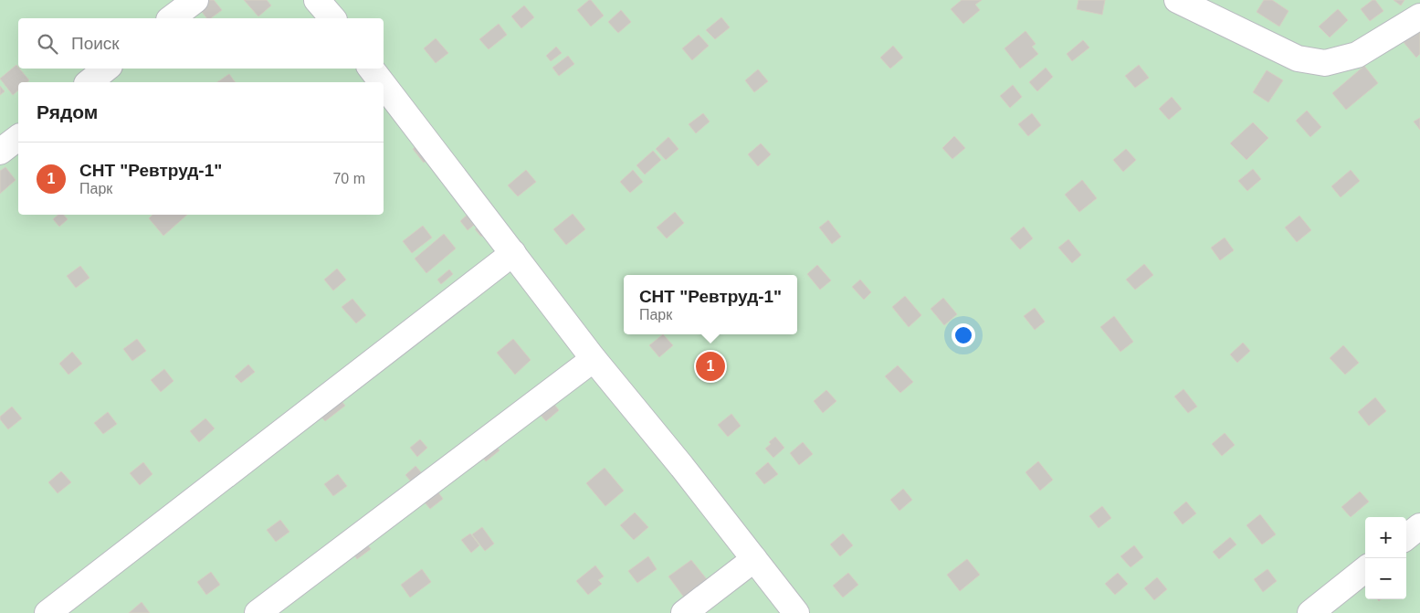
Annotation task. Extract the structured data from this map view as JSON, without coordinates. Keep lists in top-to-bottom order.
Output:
{
  "page": {
    "search": "Поиск",
    "heading": "Рядом",
    "list": [
      {
        "mark": "1",
        "name": "СНТ \"Ревтруд-1\"",
        "note": "Парк",
        "value": "70 m"
      }
    ],
    "popup": ["СНТ \"Ревтруд-1\"", "Парк"],
    "pins": "1",
    "map_buttons": ["+", "−"]
  }
}
